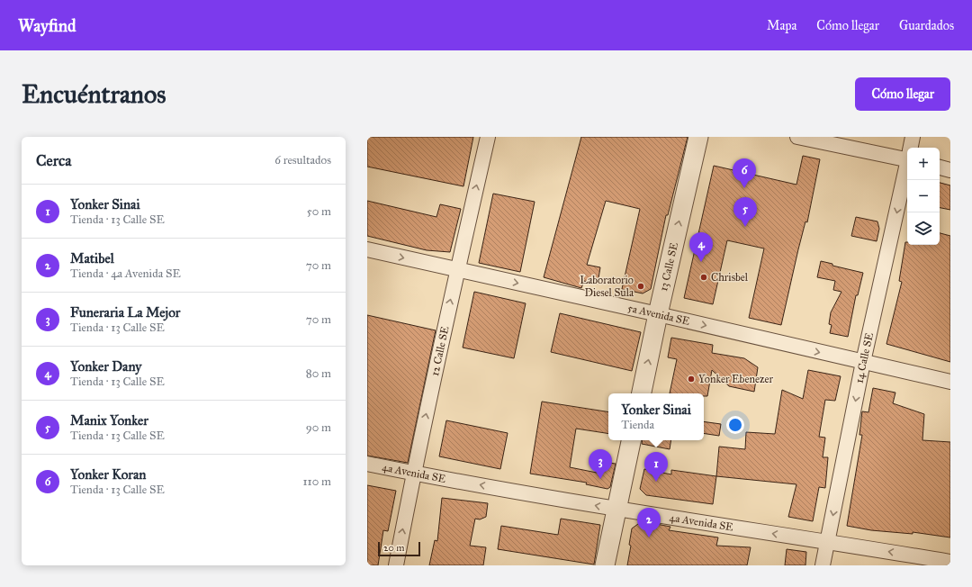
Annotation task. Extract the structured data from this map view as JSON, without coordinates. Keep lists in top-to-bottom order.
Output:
{
  "streets": {
    "street": [
      "13 Calle SE",
      "5a Avenida SE",
      "12 Calle SE",
      "14 Calle SE",
      "4a Avenida SE"
    ]
  },
  "crossings": [
    ["13 Calle SE", "5a Avenida SE"],
    ["5a Avenida SE", "12 Calle SE"],
    ["5a Avenida SE", "14 Calle SE"],
    ["12 Calle SE", "4a Avenida SE"],
    ["14 Calle SE", "4a Avenida SE"]
  ],
  "one_way": [
    "13 Calle SE",
    "5a Avenida SE",
    "12 Calle SE",
    "14 Calle SE",
    "4a Avenida SE"
  ],
  "places": ["Chrisbel", "Laboratorio Diesel Sula", "Yonker Ebenezer"],
  "scale_bar": "20 m",
  "page": {
    "header": "Wayfind",
    "nav": ["Mapa", "Cómo llegar", "Guardados"],
    "buttons": "Cómo llegar",
    "title": "Encuéntranos",
    "heading": ["Cerca", "6 resultados"],
    "map_buttons": ["+", "−"],
    "pins": [
      "6",
      "5",
      "4",
      "3",
      "1",
      "2"
    ],
    "list": [
      {
        "mark": "1",
        "name": "Yonker Sinai",
        "note": "Tienda · 13 Calle SE",
        "value": "50 m"
      },
      {
        "mark": "2",
        "name": "Matibel",
        "note": "Tienda · 4a Avenida SE",
        "value": "70 m"
      },
      {
        "mark": "3",
        "name": "Funeraria La Mejor",
        "note": "Tienda · 13 Calle SE",
        "value": "70 m"
      },
      {
        "mark": "4",
        "name": "Yonker Dany",
        "note": "Tienda · 13 Calle SE",
        "value": "80 m"
      },
      {
        "mark": "5",
        "name": "Manix Yonker",
        "note": "Tienda · 13 Calle SE",
        "value": "90 m"
      },
      {
        "mark": "6",
        "name": "Yonker Koran",
        "note": "Tienda · 13 Calle SE",
        "value": "110 m"
      }
    ],
    "popup": ["Yonker Sinai", "Tienda"],
    "scale": "20 m"
  }
}
